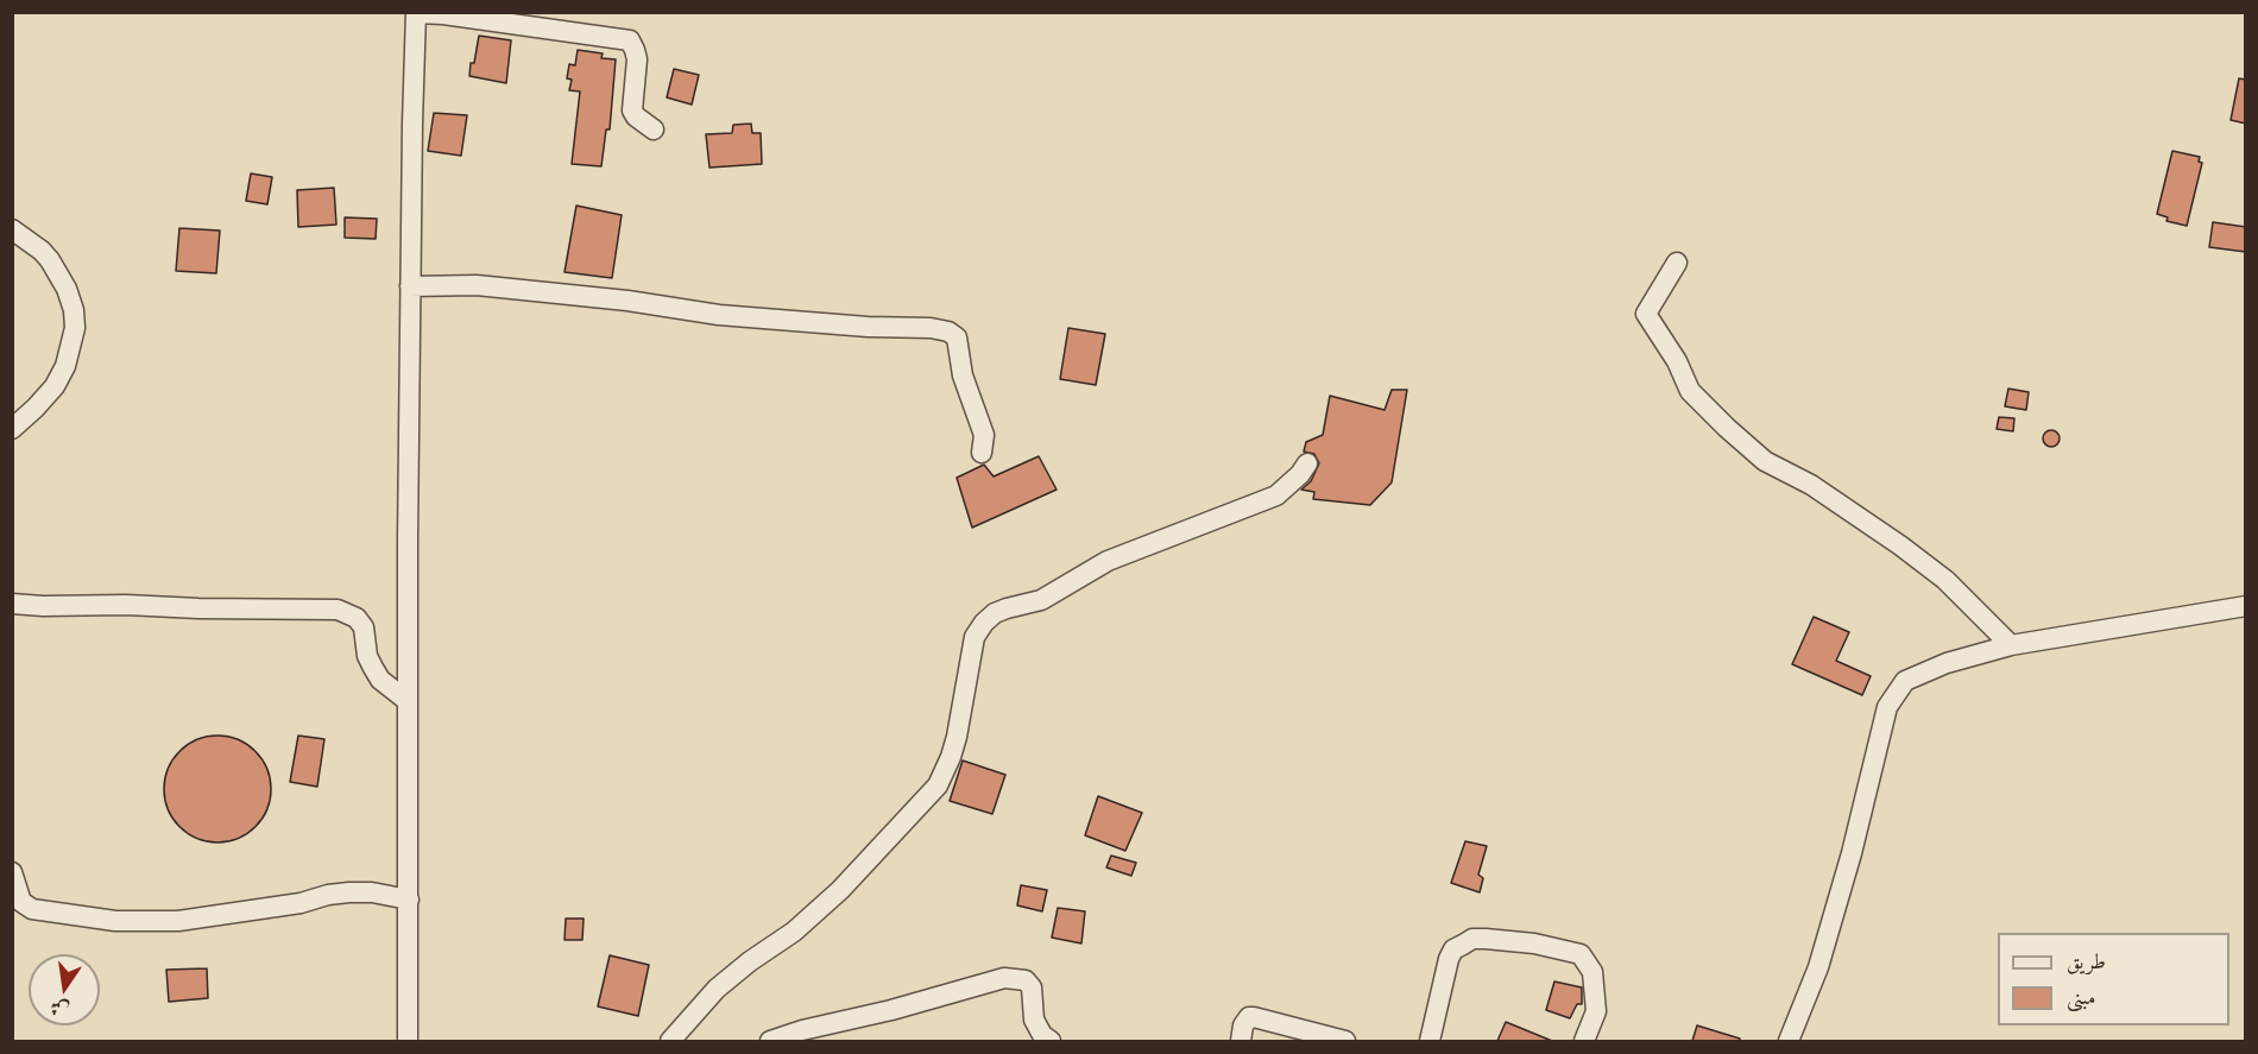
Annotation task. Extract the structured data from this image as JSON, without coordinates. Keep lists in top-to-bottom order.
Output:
{
  "legend": ["طريق", "مبنى"],
  "north": "bottom"
}
